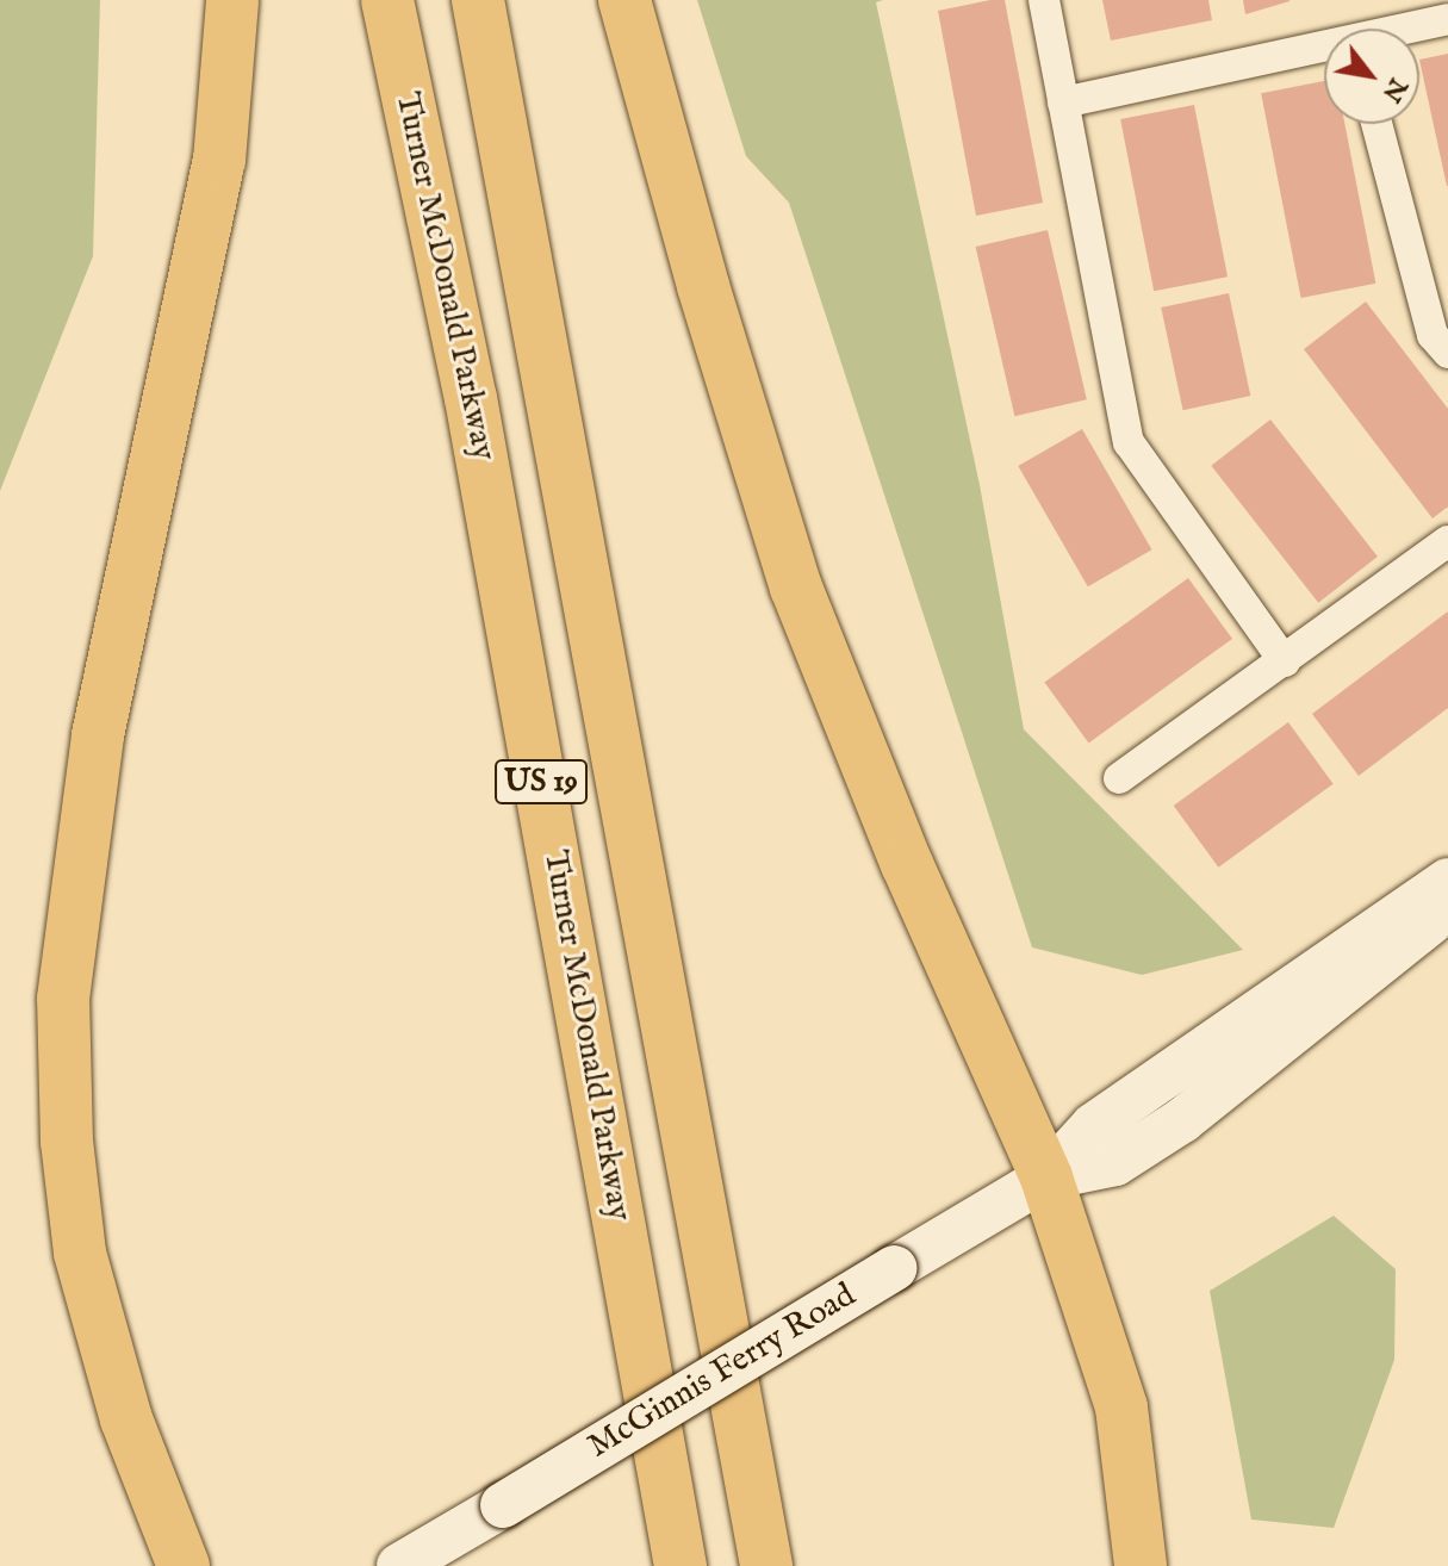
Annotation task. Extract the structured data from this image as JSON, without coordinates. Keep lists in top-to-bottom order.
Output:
{
  "streets": {
    "highway": ["Turner McDonald Parkway", "US 19"],
    "main road": ["McGinnis Ferry Road"]
  },
  "north": "bottom right"
}
